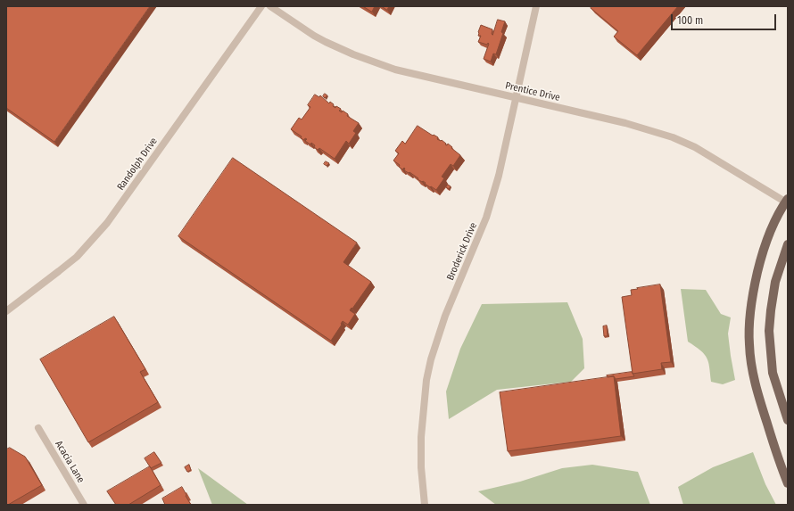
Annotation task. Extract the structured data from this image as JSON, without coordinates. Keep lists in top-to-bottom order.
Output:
{
  "streets": {
    "street": [
      "Prentice Drive",
      "Randolph Drive",
      "Broderick Drive",
      "Acacia Lane"
    ]
  },
  "crossings": [
    ["Prentice Drive", "Broderick Drive"]
  ],
  "scale_bar": "100 m"
}
